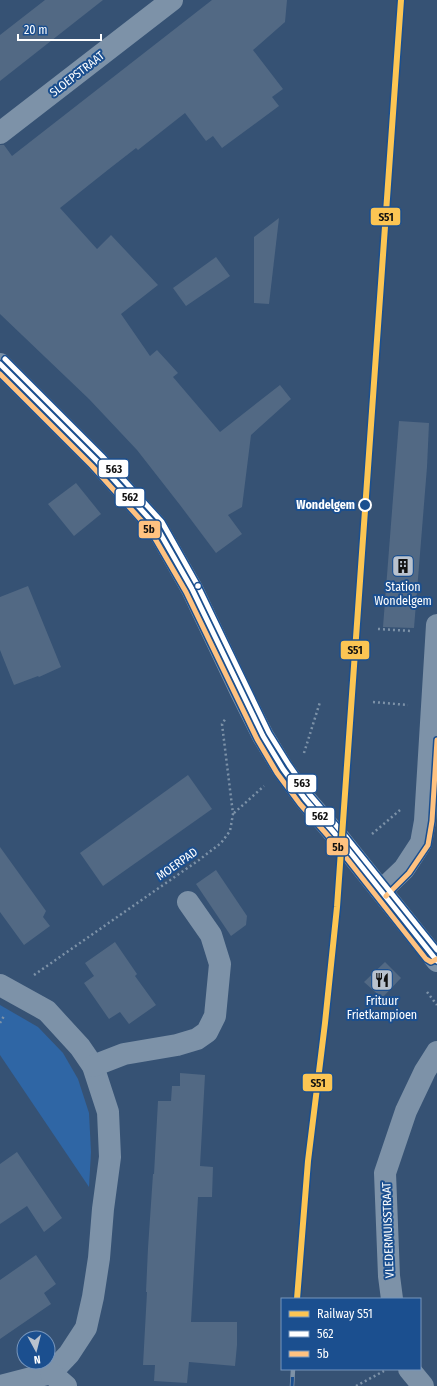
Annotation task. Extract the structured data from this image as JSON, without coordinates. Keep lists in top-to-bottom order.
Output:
{
  "streets": {
    "street": ["SLOEPSTRAAT", "VLEDERMUISSTRAAT"],
    "path": ["MOERPAD"]
  },
  "places": {
    "other": ["Wondelgem"],
    "building": ["Station Wondelgem"],
    "restaurant": ["Frituur Frietkampioen"]
  },
  "lines": [
    "rail line S51",
    "transit line 563",
    "transit line 562",
    "transit line 5b"
  ],
  "legend": ["Railway S51", "562", "5b"],
  "scale_bar": "20 m",
  "north": "bottom"
}
